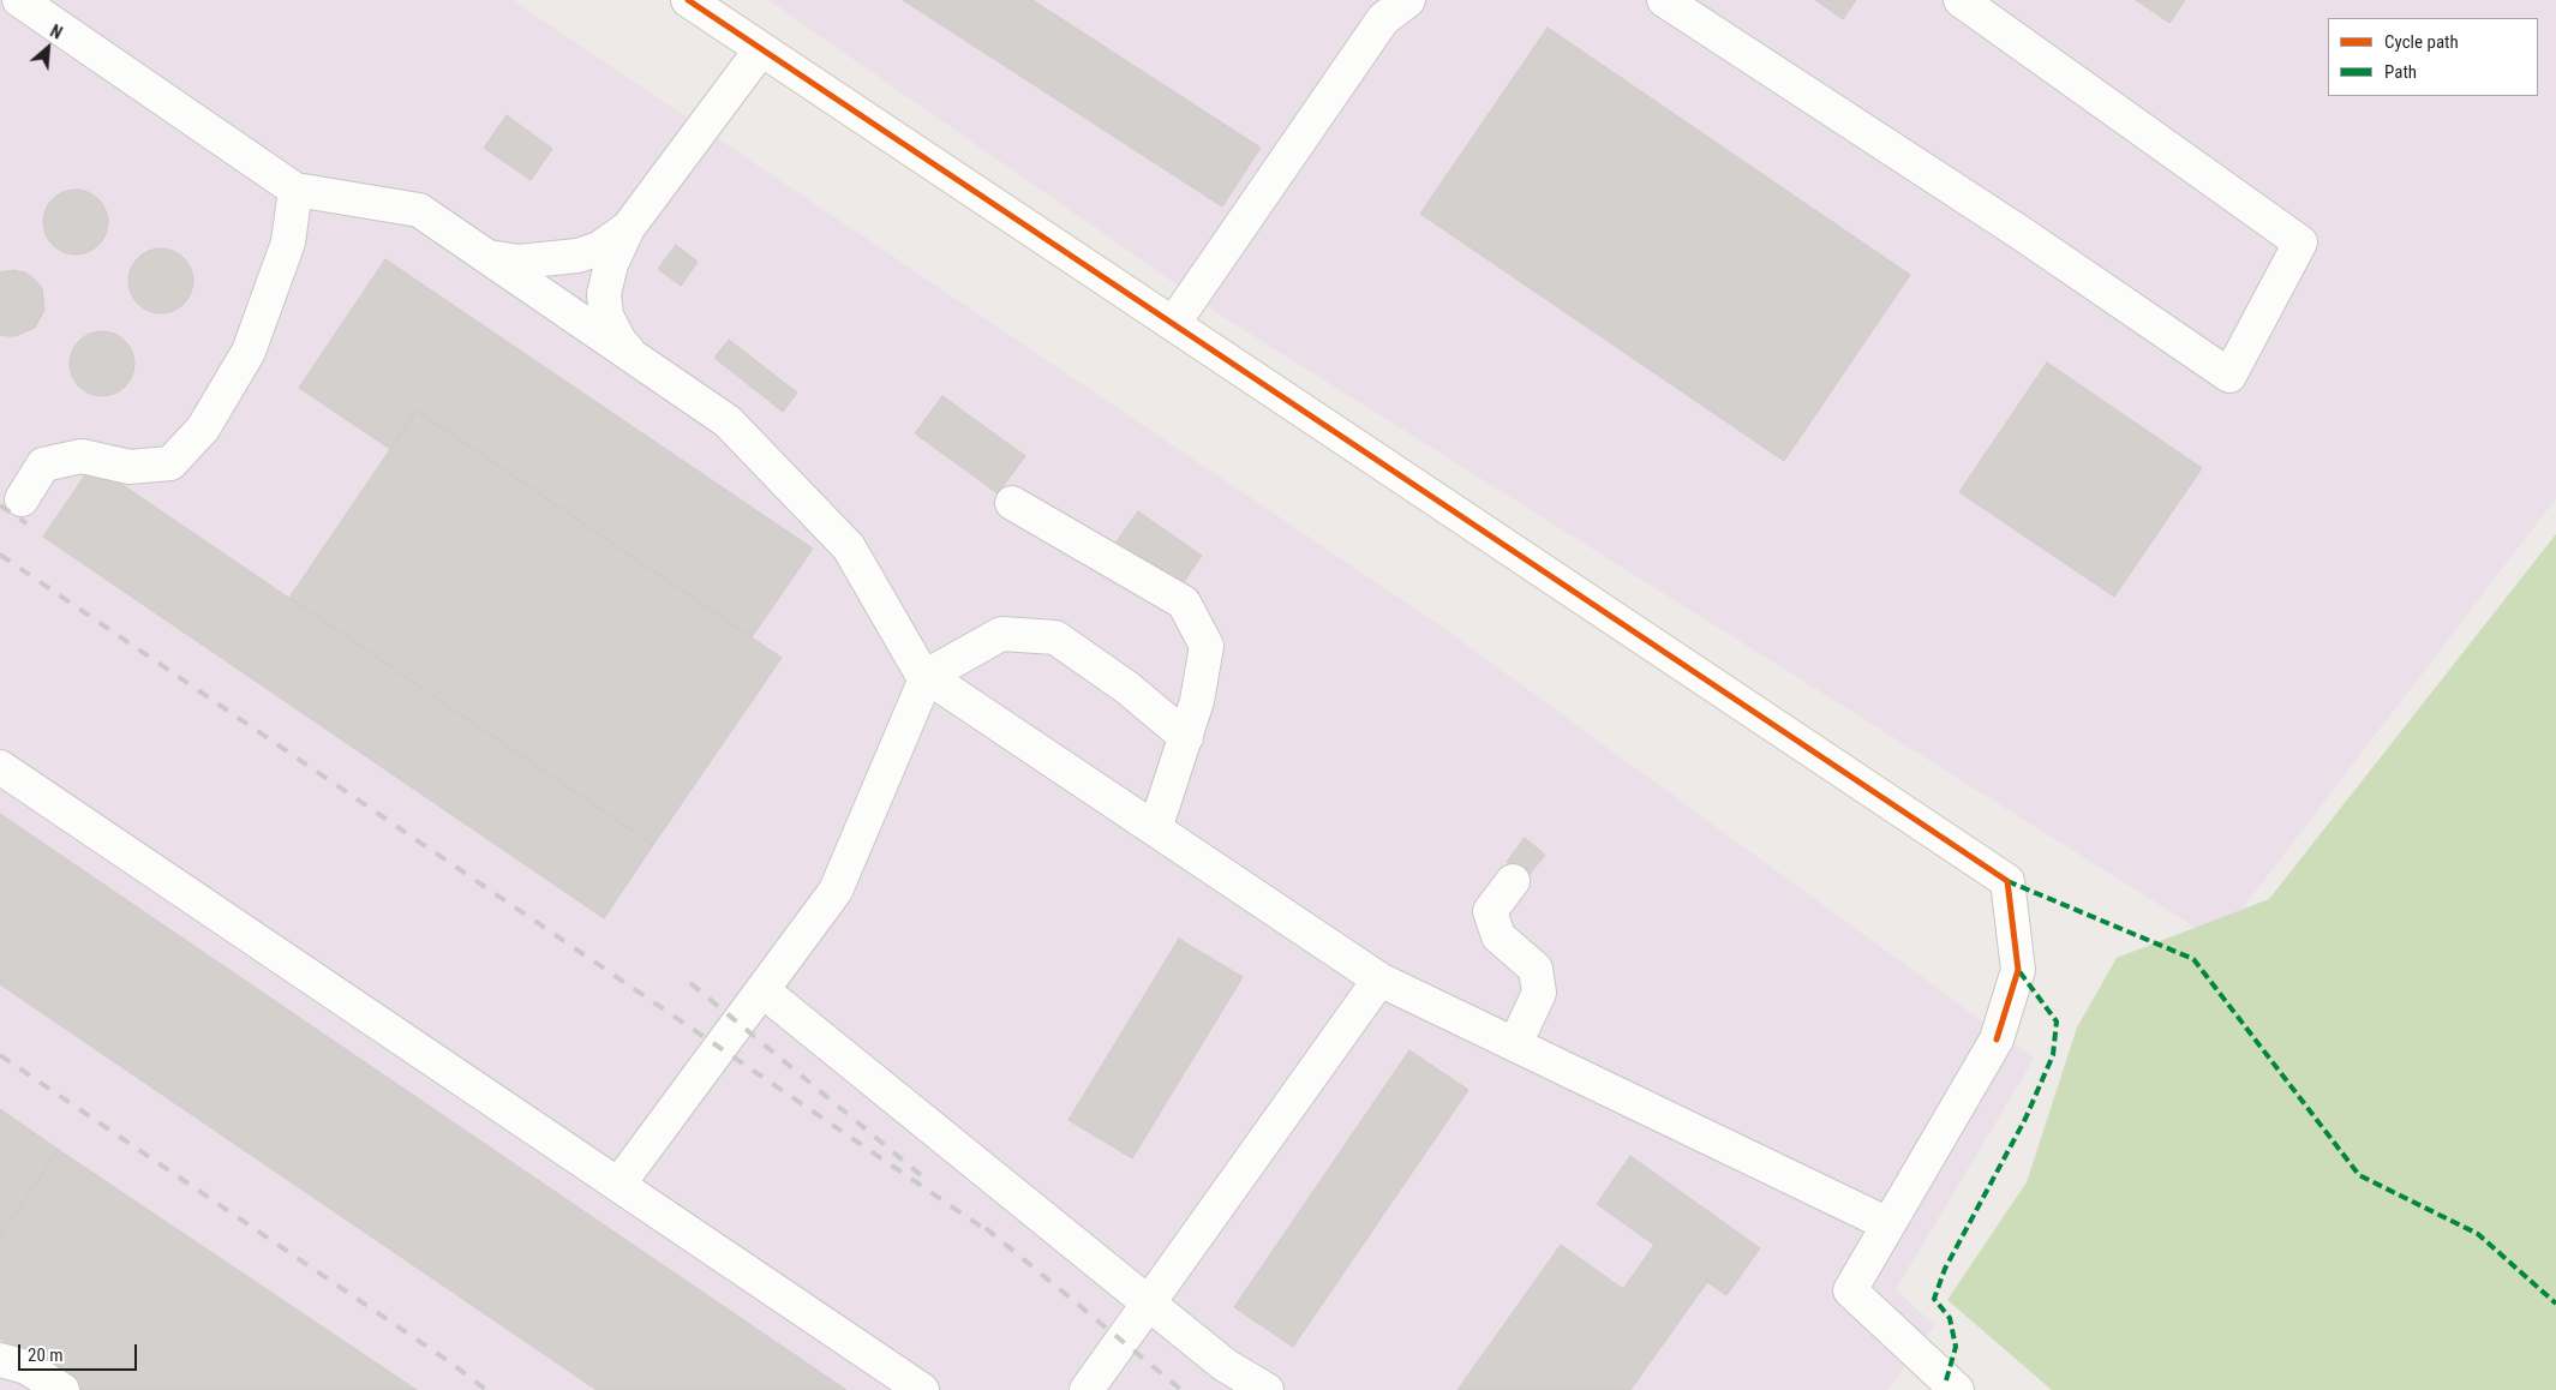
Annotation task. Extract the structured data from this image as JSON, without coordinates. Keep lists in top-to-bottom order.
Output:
{
  "legend": ["Cycle path", "Path"],
  "scale_bar": "20 m",
  "north": "top right"
}
